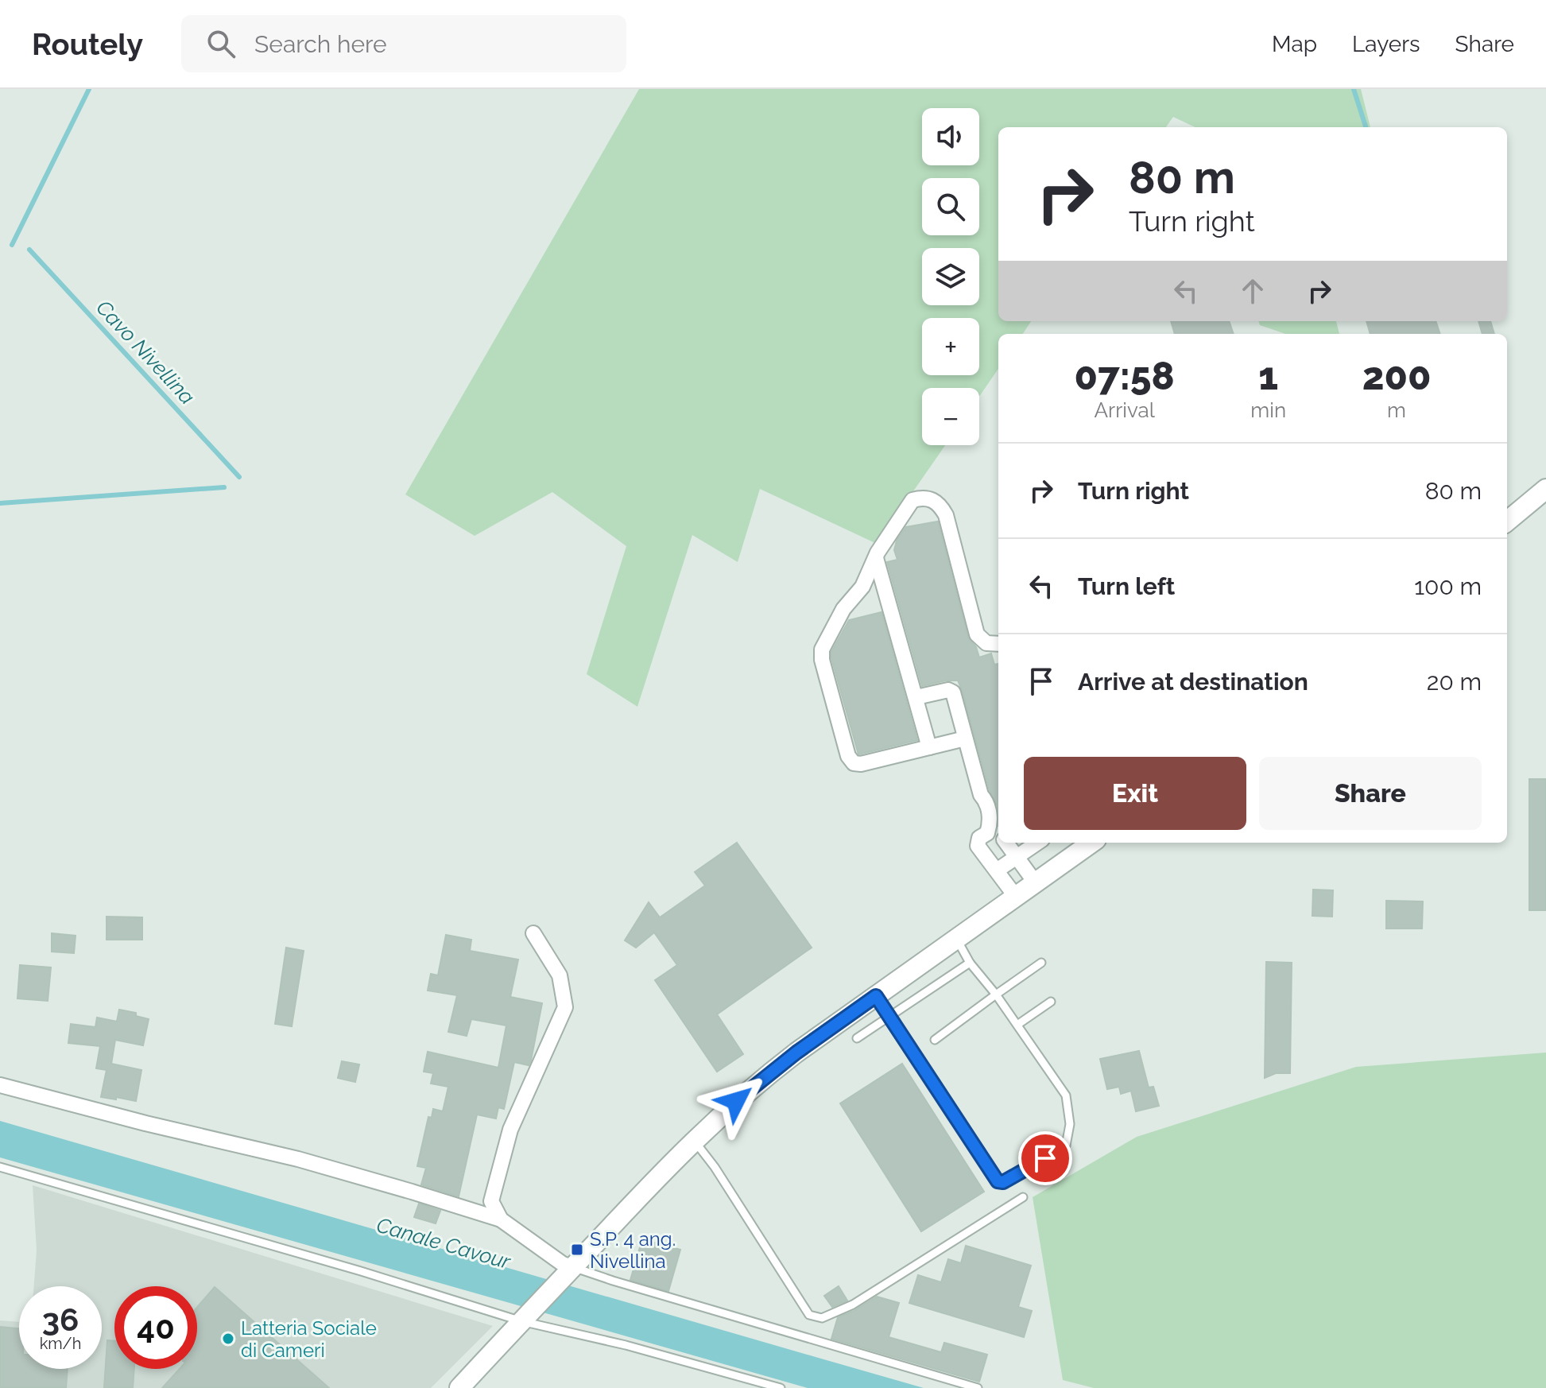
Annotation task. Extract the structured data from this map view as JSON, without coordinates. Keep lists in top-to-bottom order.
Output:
{
  "water": ["Cavo Nivellina", "Canale Cavour"],
  "places": {
    "transit": ["S.P. 4 ang. Nivellina"],
    "other": ["Latteria Sociale di Cameri"]
  },
  "page": {
    "header": "Routely",
    "search": "Search here",
    "nav": ["Map", "Layers", "Share"],
    "map_buttons": ["+", "−"],
    "turn": ["80 m", "Turn right"],
    "eta": [
      "07:58",
      "Arrival",
      "1",
      "min",
      "200",
      "m"
    ],
    "list": [
      {
        "name": "Turn right",
        "value": "80 m"
      },
      {
        "name": "Turn left",
        "value": "100 m"
      },
      {
        "name": "Arrive at destination",
        "value": "20 m"
      }
    ],
    "buttons": ["Exit", "Share"],
    "speed": "36 km/h",
    "limit": "40"
  }
}
